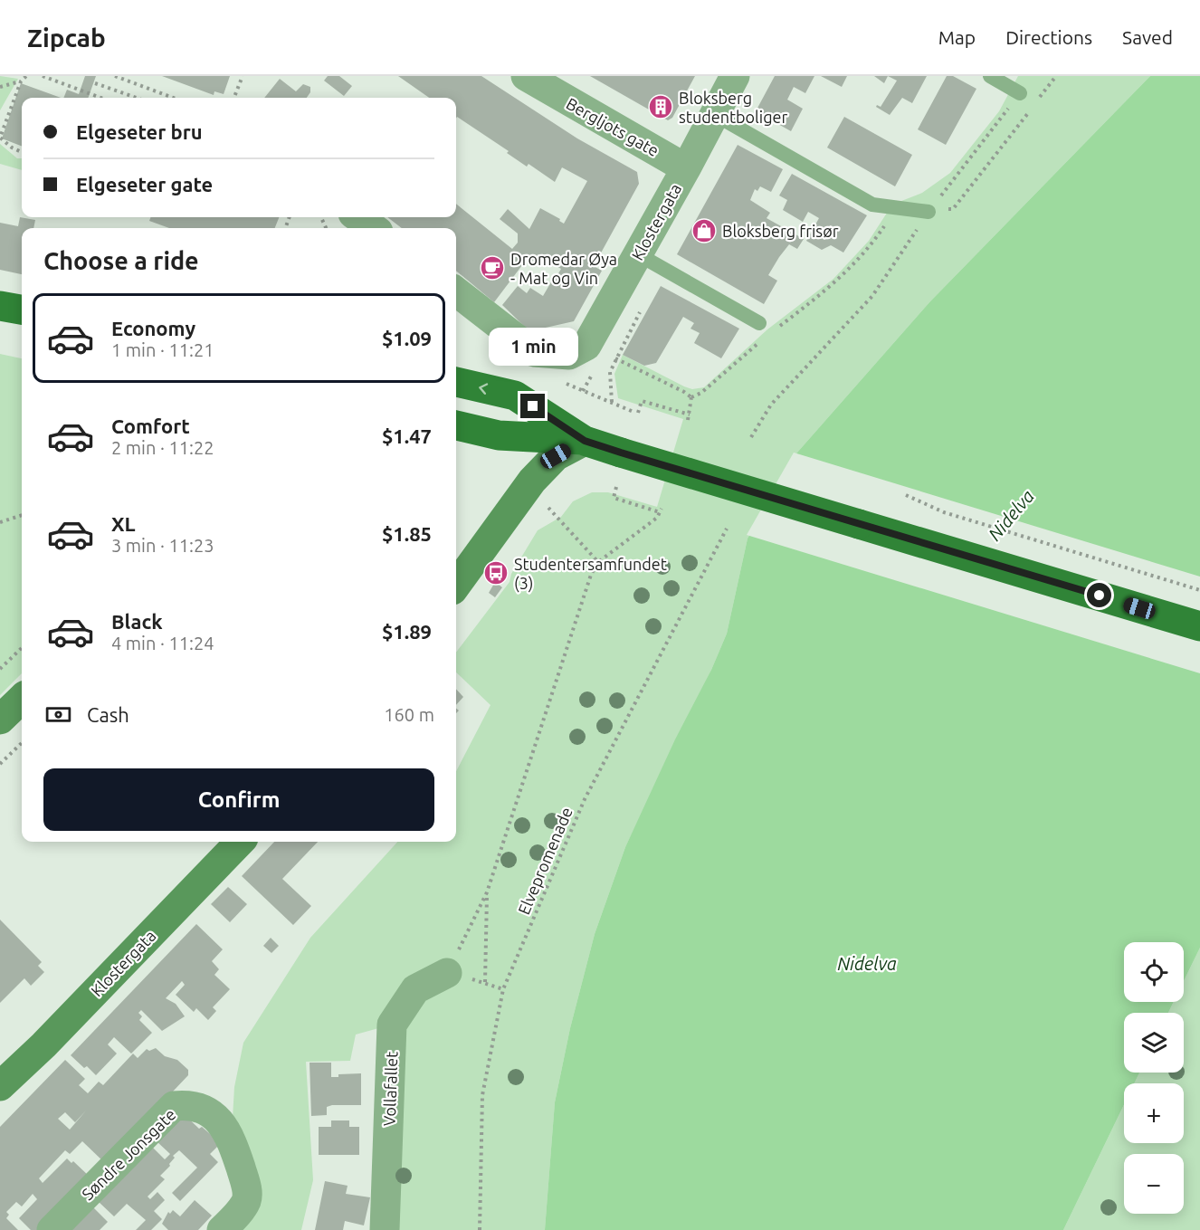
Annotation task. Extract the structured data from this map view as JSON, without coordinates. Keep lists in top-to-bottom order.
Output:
{
  "streets": {
    "main road": ["Klostergata"],
    "street": ["Bergljots gate", "Vollafallet", "Søndre Jonsgate"],
    "path": ["Elvepromenade"]
  },
  "crossings": [
    ["Bergljots gate", "Klostergata"]
  ],
  "water": ["Nidelva"],
  "places": {
    "building": ["Bloksberg studentboliger"],
    "shop": ["Bloksberg frisør"],
    "cafe": ["Dromedar Øya - Mat og Vin"],
    "bus stop": ["Studentersamfundet (3)"]
  },
  "page": {
    "header": "Zipcab",
    "nav": ["Map", "Directions", "Saved"],
    "banner": ["Elgeseter bru", "Elgeseter gate"],
    "heading": "Choose a ride",
    "list": [
      {
        "name": "Economy",
        "note": "1 min · 11:21",
        "value": "$1.09"
      },
      {
        "name": "Comfort",
        "note": "2 min · 11:22",
        "value": "$1.47"
      },
      {
        "name": "XL",
        "note": "3 min · 11:23",
        "value": "$1.85"
      },
      {
        "name": "Black",
        "note": "4 min · 11:24",
        "value": "$1.89"
      }
    ],
    "bubble": "1 min",
    "pay": ["Cash", "160 m"],
    "buttons": "Confirm",
    "map_buttons": ["+", "−"]
  }
}
